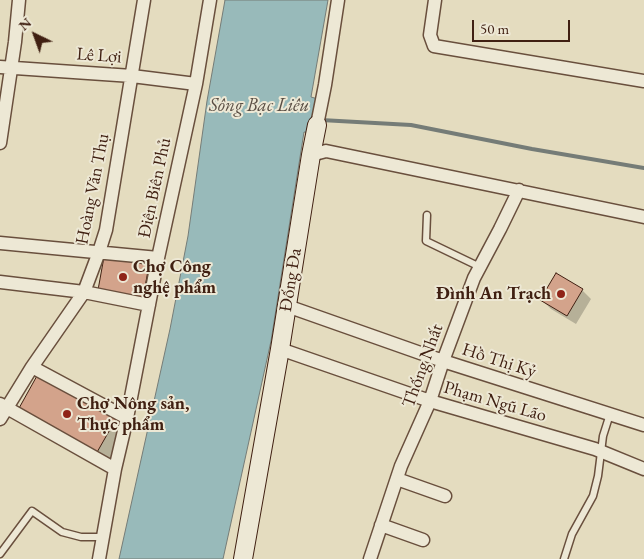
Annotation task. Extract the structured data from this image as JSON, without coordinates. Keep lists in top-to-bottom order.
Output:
{
  "streets": {
    "street": [
      "Lê Lợi",
      "Điện Biên Phủ",
      "Hoàng Văn Thụ",
      "Đống Đa",
      "Hồ Thị Kỷ",
      "Thống Nhất",
      "Phạm Ngũ Lão"
    ]
  },
  "crossings": [
    ["Lê Lợi", "Điện Biên Phủ"],
    ["Lê Lợi", "Hoàng Văn Thụ"],
    ["Đống Đa", "Hồ Thị Kỷ"],
    ["Đống Đa", "Phạm Ngũ Lão"],
    ["Hồ Thị Kỷ", "Thống Nhất"],
    ["Thống Nhất", "Phạm Ngũ Lão"]
  ],
  "water": ["Sông Bạc Liêu"],
  "places": ["Chợ Công nghệ phẩm", "Đình An Trạch", "Chợ Nông sản, Thực phẩm"],
  "scale_bar": "50 m",
  "north": "top left"
}
